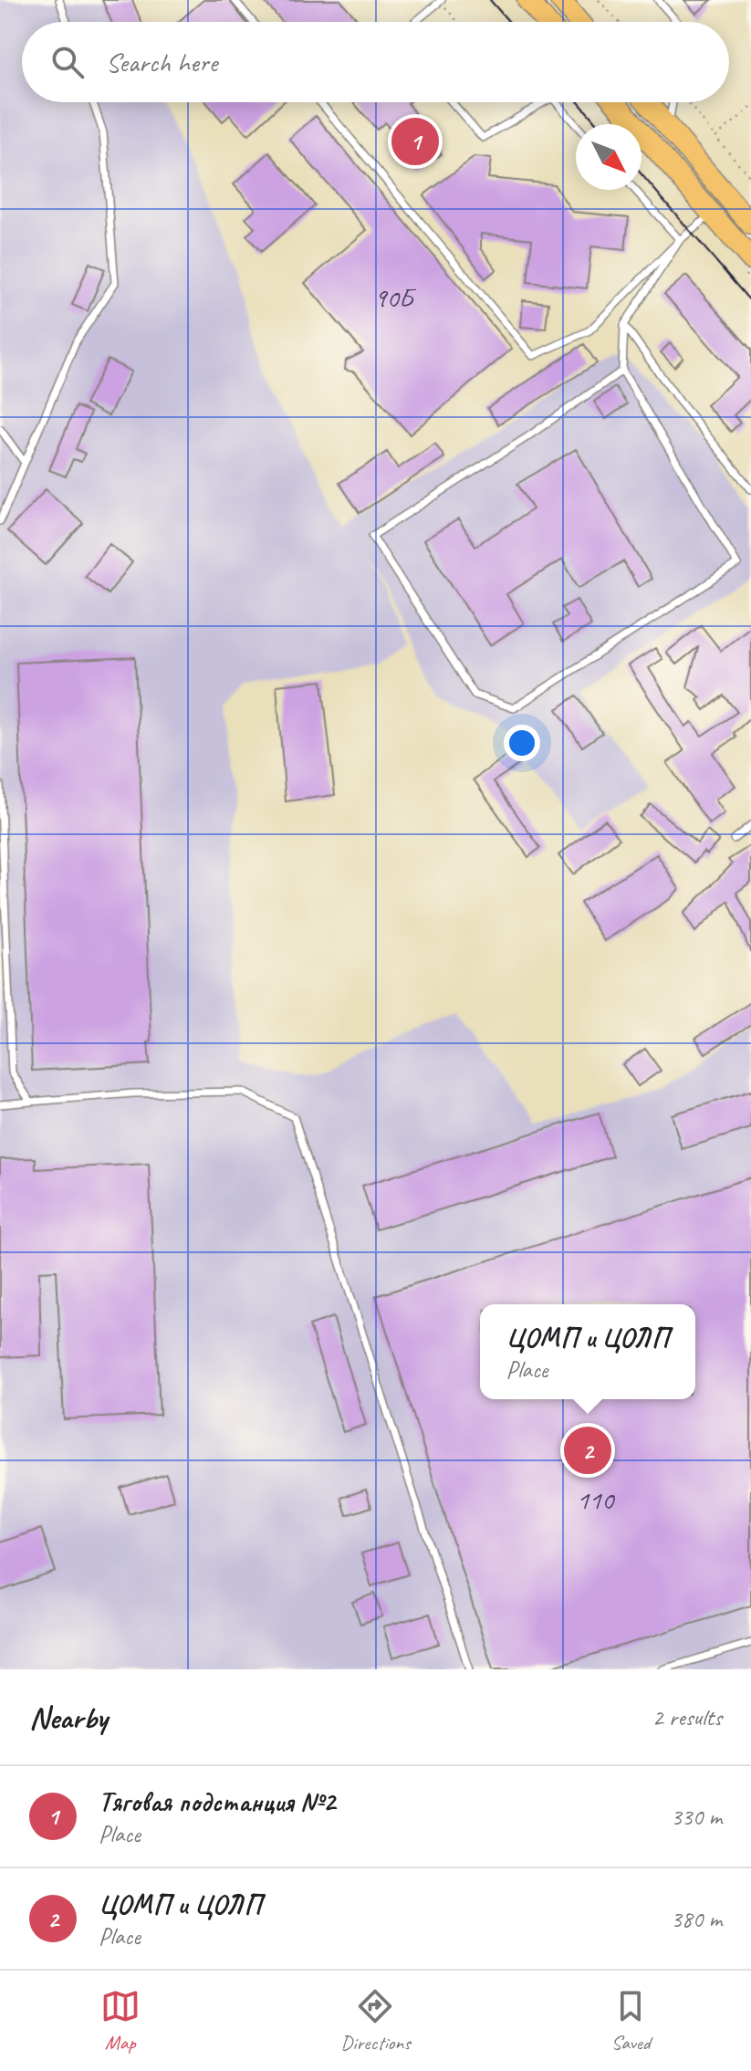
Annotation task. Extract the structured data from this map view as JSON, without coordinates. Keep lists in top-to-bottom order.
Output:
{
  "house_numbers": ["90Б", "110"],
  "north": "bottom right",
  "page": {
    "search": "Search here",
    "pins": ["1", "2"],
    "popup": ["ЦОМП и ЦОЛП", "Place"],
    "heading": ["Nearby", "2 results"],
    "list": [
      {
        "mark": "1",
        "name": "Тяговая подстанция №2",
        "note": "Place",
        "value": "330 m"
      },
      {
        "mark": "2",
        "name": "ЦОМП и ЦОЛП",
        "note": "Place",
        "value": "380 m"
      }
    ],
    "nav": ["Map", "Directions", "Saved"]
  }
}
